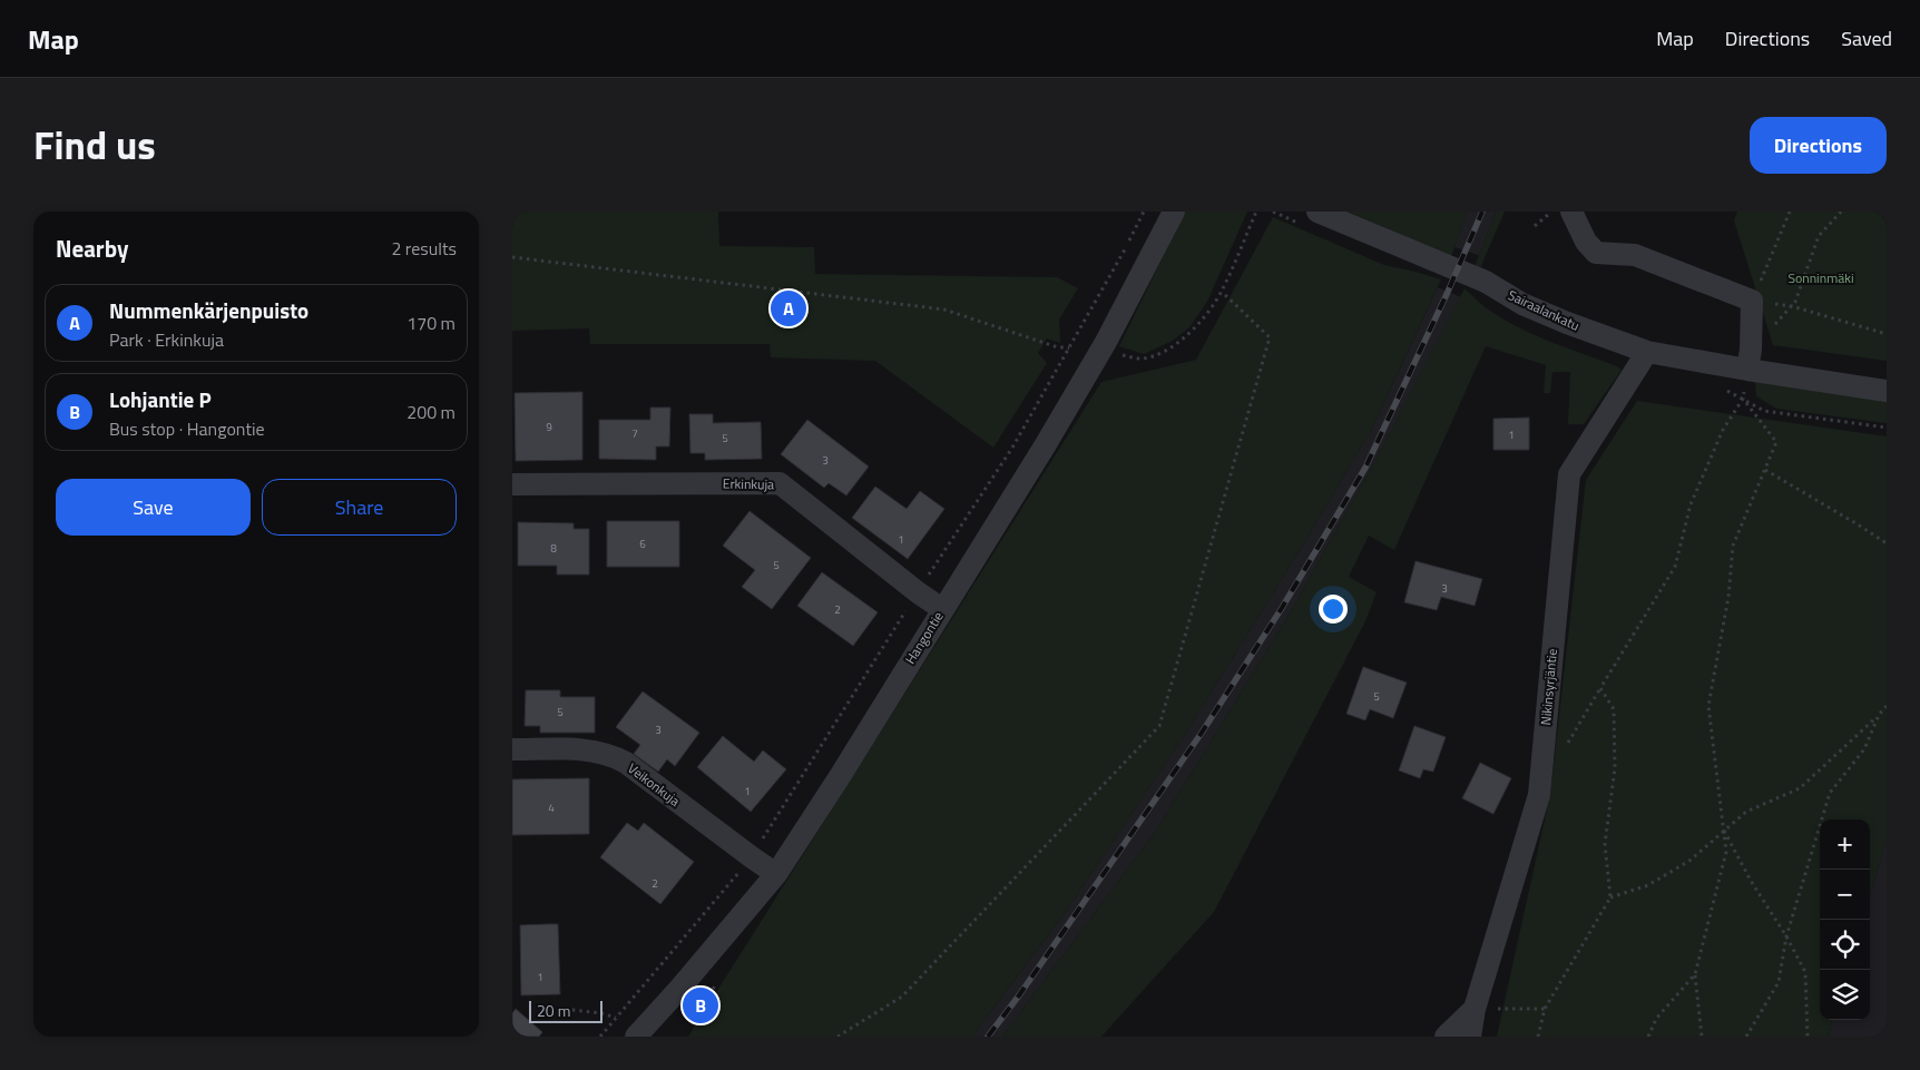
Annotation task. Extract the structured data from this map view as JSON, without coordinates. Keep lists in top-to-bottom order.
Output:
{
  "streets": {
    "street": [
      "Sairaalankatu",
      "Erkinkuja",
      "Hangontie",
      "Nikinsyrjäntie",
      "Veikonkuja"
    ]
  },
  "crossings": [
    ["Sairaalankatu", "Nikinsyrjäntie"],
    ["Erkinkuja", "Hangontie"],
    ["Hangontie", "Veikonkuja"]
  ],
  "parks": ["Sonninmäki"],
  "house_numbers": [
    "9",
    "7",
    "1",
    "5",
    "3",
    "1",
    "6",
    "8",
    "5",
    "3",
    "2",
    "5",
    "5",
    "3",
    "1",
    "4",
    "2",
    "1"
  ],
  "scale_bar": "20 m",
  "page": {
    "header": "Map",
    "nav": ["Map", "Directions", "Saved"],
    "title": "Find us",
    "buttons": [
      "Directions",
      ["Save", "Share"]
    ],
    "heading": ["Nearby", "2 results"],
    "list": [
      {
        "mark": "A",
        "name": "Nummenkärjenpuisto",
        "note": "Park · Erkinkuja",
        "value": "170 m"
      },
      {
        "mark": "B",
        "name": "Lohjantie P",
        "note": "Bus stop · Hangontie",
        "value": "200 m"
      }
    ],
    "pins": ["A", "B"],
    "map_buttons": ["+", "−"],
    "scale": "20 m"
  }
}
